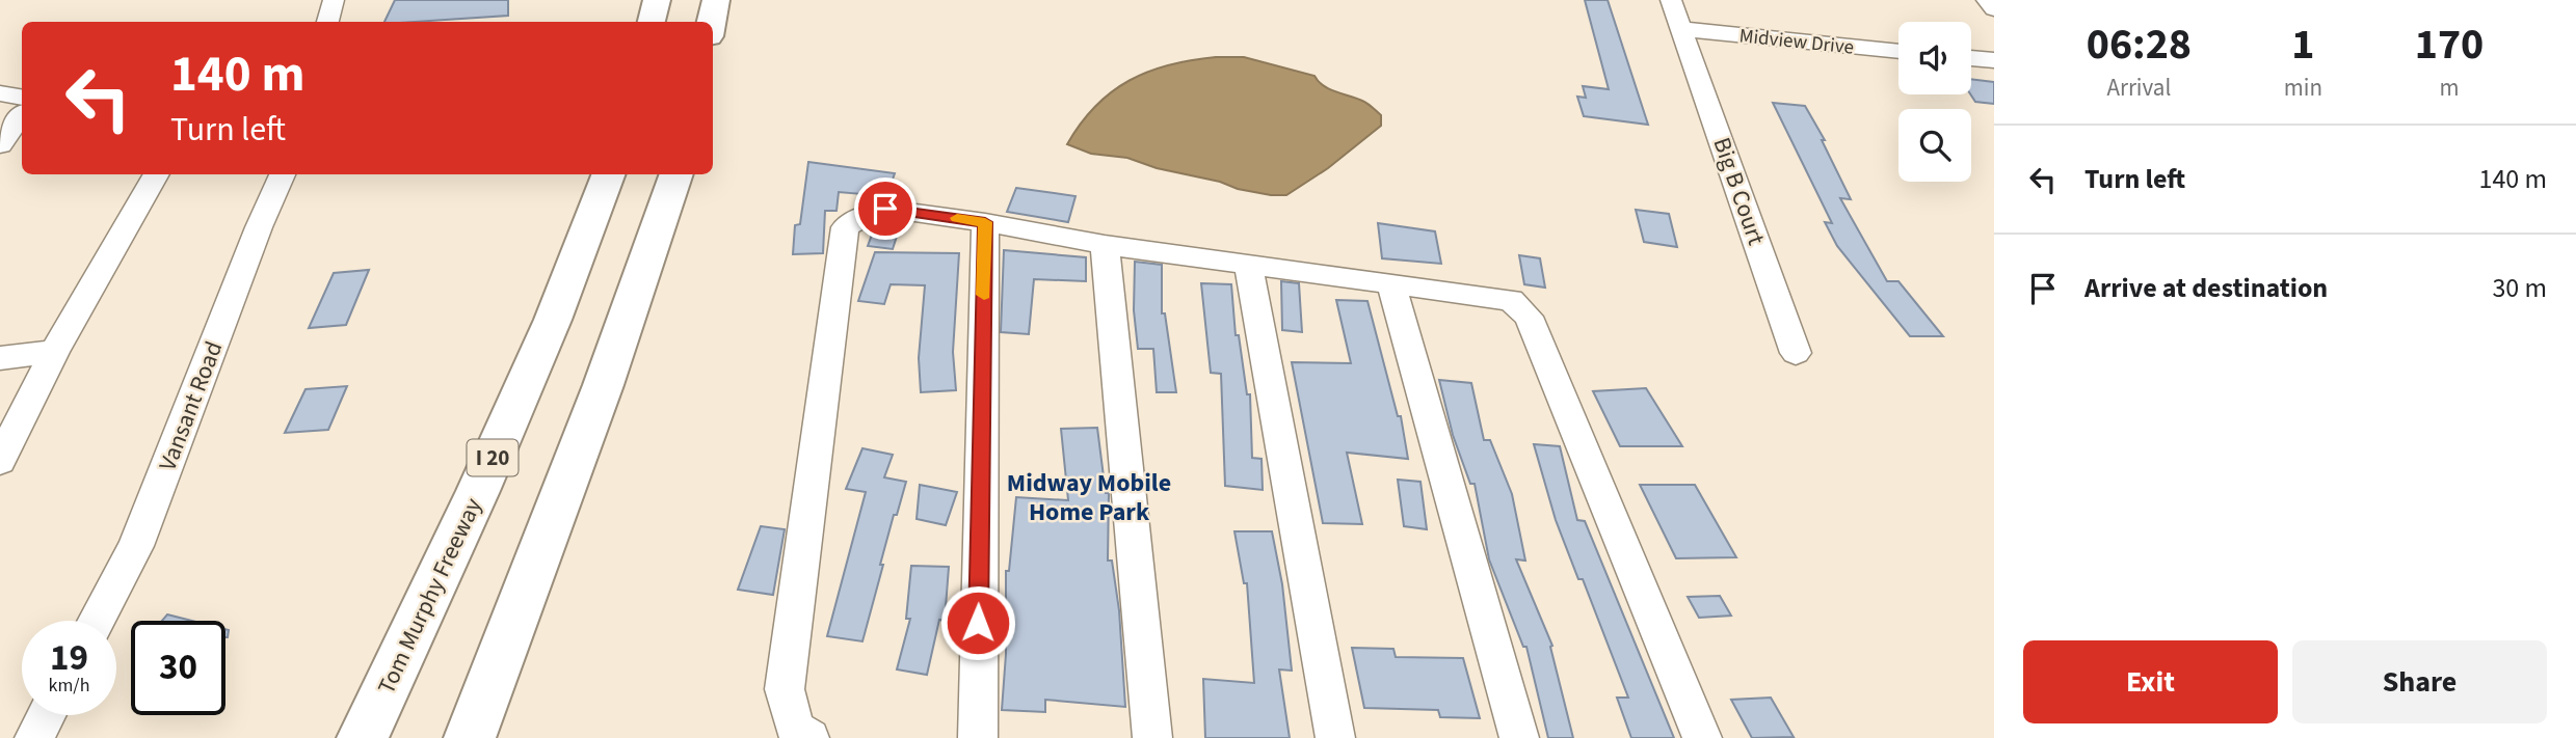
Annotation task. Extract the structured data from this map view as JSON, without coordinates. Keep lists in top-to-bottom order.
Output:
{
  "streets": {
    "highway": ["I 20", "Tom Murphy Freeway"],
    "street": ["Midview Drive", "Big B Court", "Vansant Road"]
  },
  "crossings": [
    ["Midview Drive", "Big B Court"]
  ],
  "districts": ["Midway Mobile Home Park"],
  "page": {
    "eta": [
      "06:28",
      "Arrival",
      "1",
      "min",
      "170",
      "m"
    ],
    "turn": ["140 m", "Turn left"],
    "list": [
      {
        "name": "Turn left",
        "value": "140 m"
      },
      {
        "name": "Arrive at destination",
        "value": "30 m"
      }
    ],
    "speed": "19 km/h",
    "limit": "30",
    "buttons": ["Exit", "Share"]
  }
}
